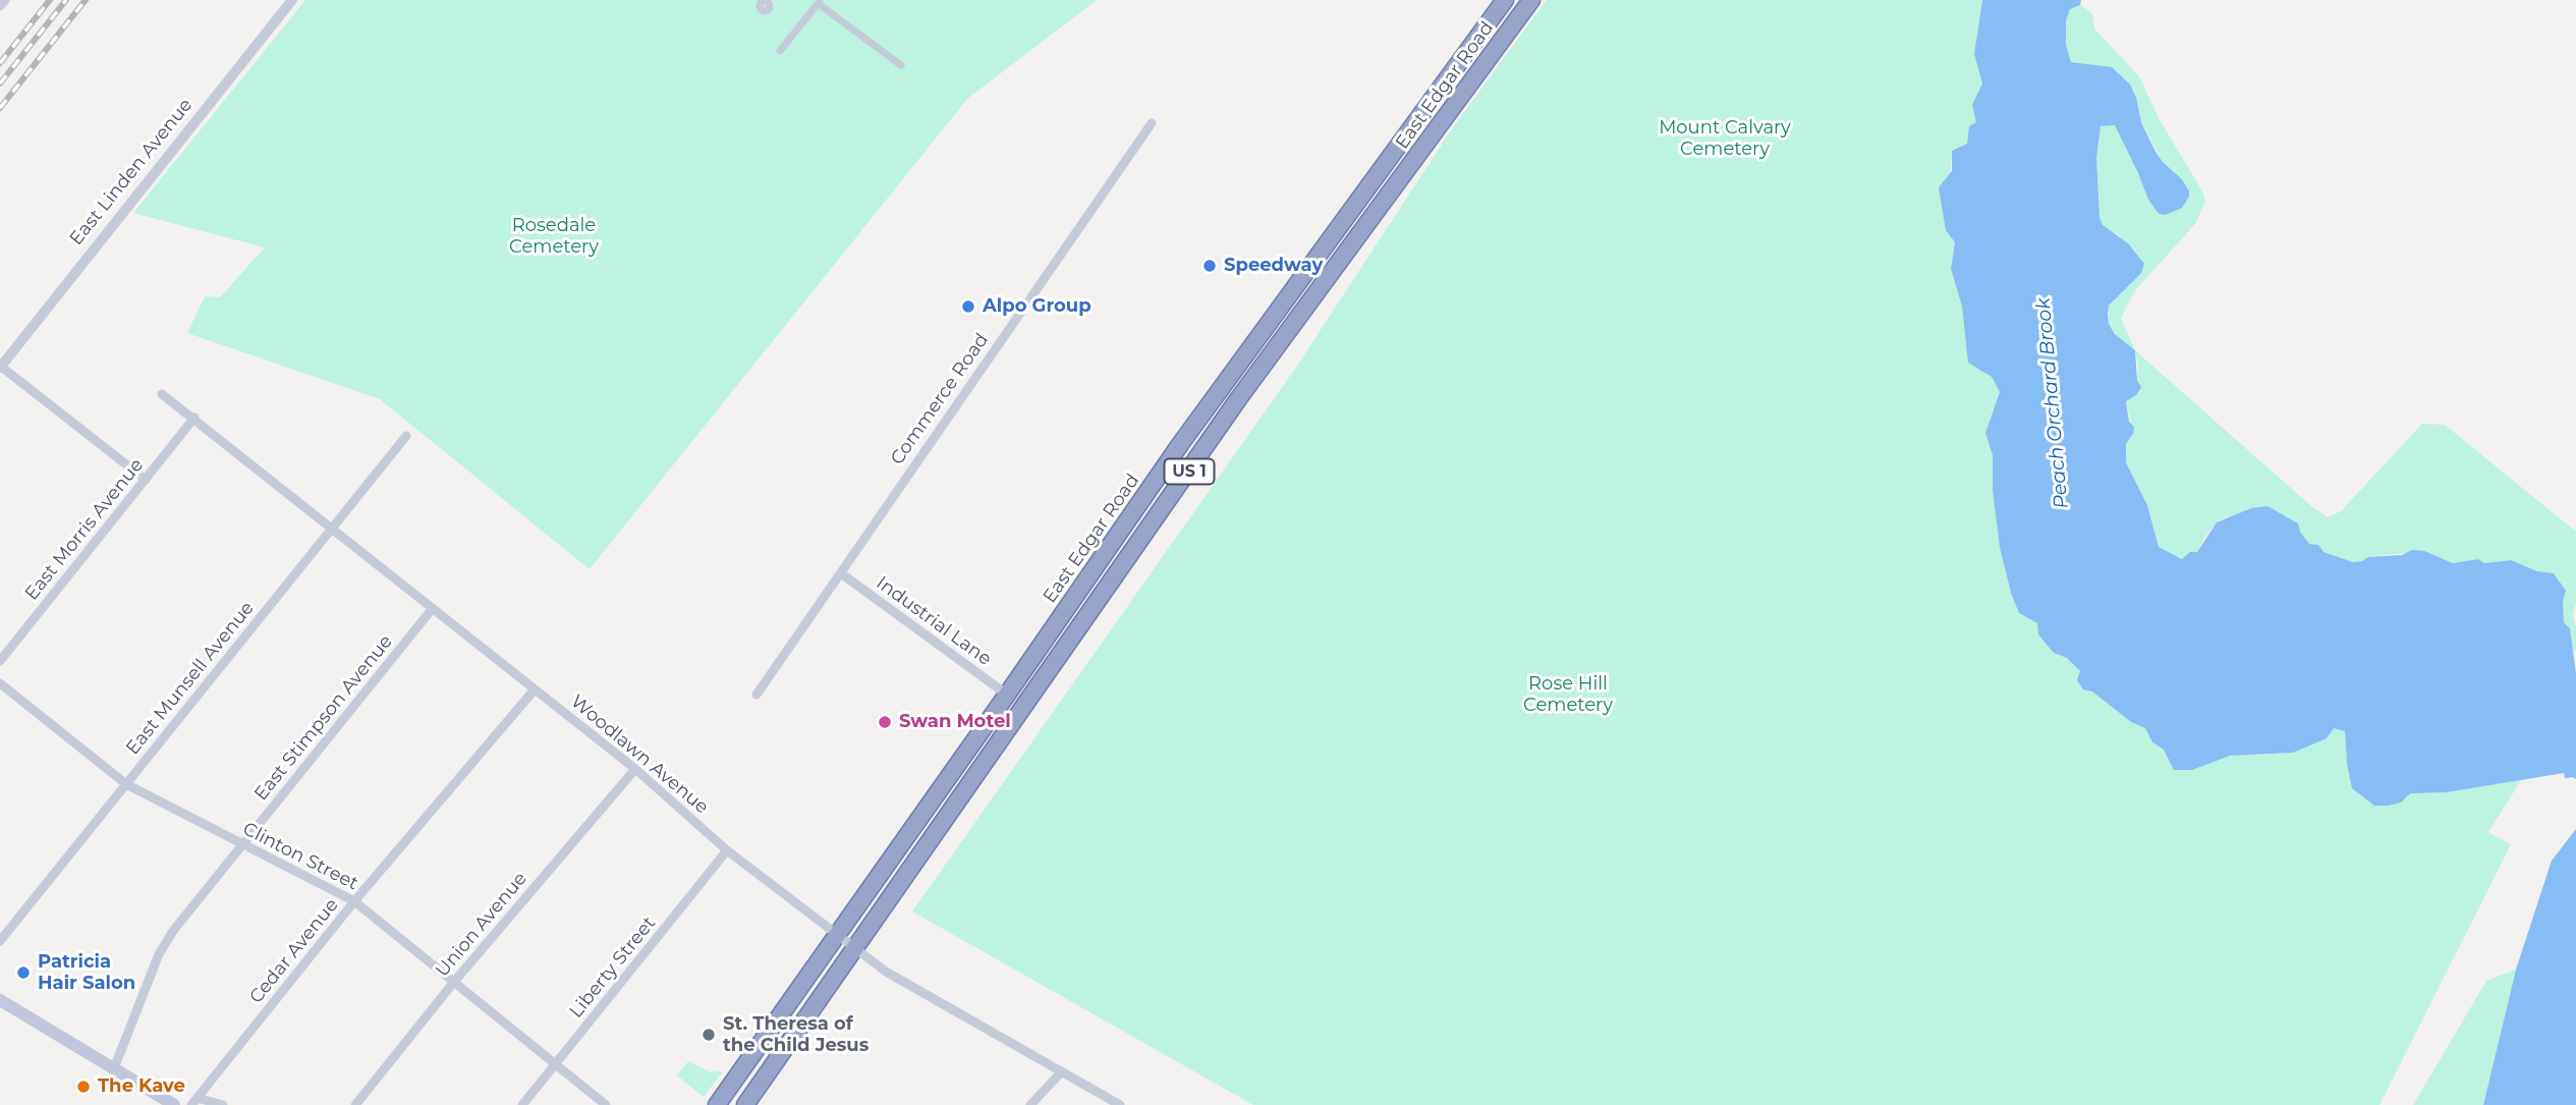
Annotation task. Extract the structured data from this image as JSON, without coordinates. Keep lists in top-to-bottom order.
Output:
{
  "streets": {
    "highway": ["East Edgar Road", "US 1"],
    "street": [
      "East Linden Avenue",
      "Commerce Road",
      "East Morris Avenue",
      "Industrial Lane",
      "East Munsell Avenue",
      "East Stimpson Avenue",
      "Woodlawn Avenue",
      "Clinton Street",
      "Union Avenue",
      "Cedar Avenue",
      "Liberty Street"
    ]
  },
  "crossings": [
    ["East Edgar Road", "Industrial Lane"],
    ["East Edgar Road", "Woodlawn Avenue"],
    ["Commerce Road", "Industrial Lane"],
    ["East Morris Avenue", "Woodlawn Avenue"],
    ["East Munsell Avenue", "Woodlawn Avenue"],
    ["East Munsell Avenue", "Clinton Street"],
    ["East Stimpson Avenue", "Woodlawn Avenue"],
    ["East Stimpson Avenue", "Clinton Street"],
    ["Woodlawn Avenue", "Union Avenue"],
    ["Woodlawn Avenue", "Cedar Avenue"],
    ["Woodlawn Avenue", "Liberty Street"],
    ["Clinton Street", "Union Avenue"],
    ["Clinton Street", "Cedar Avenue"],
    ["Clinton Street", "Liberty Street"]
  ],
  "water": ["Peach Orchard Brook"],
  "parks": ["Mount Calvary Cemetery", "Rosedale Cemetery", "Rose Hill Cemetery"],
  "places": [
    "Speedway",
    "Alpo Group",
    "Swan Motel",
    "Patricia Hair Salon",
    "St. Theresa of the Child Jesus",
    "The Kave"
  ]
}
